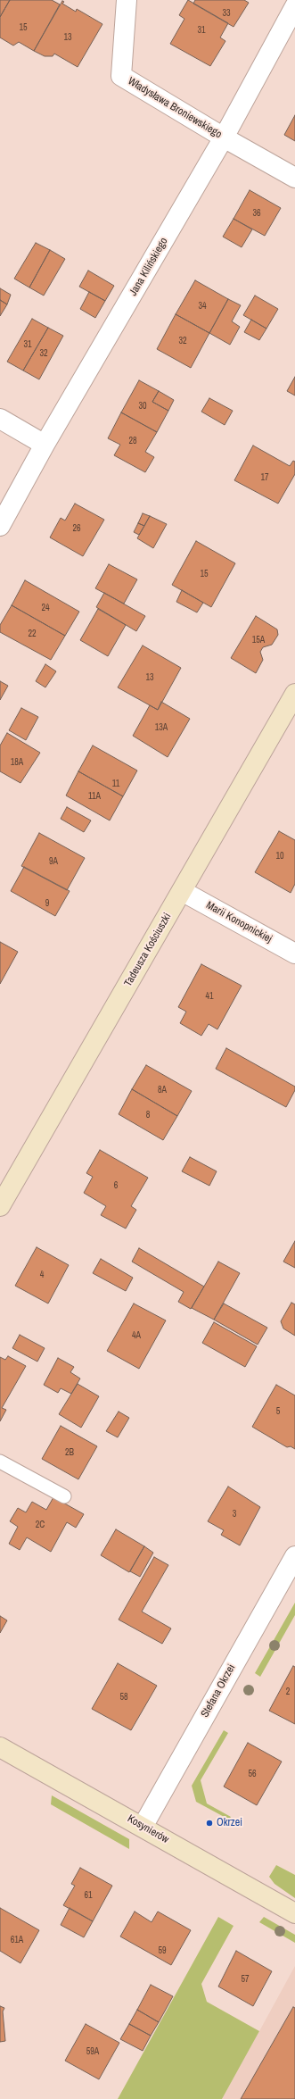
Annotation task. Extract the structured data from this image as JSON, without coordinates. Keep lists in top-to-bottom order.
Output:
{
  "streets": {
    "street": [
      "Władysława Broniewskiego",
      "Jana Kilińskiego",
      "Marii Konopnickiej",
      "Tadeusza Kościuszki",
      "Stefana Okrzei",
      "Kosynierów"
    ]
  },
  "crossings": [
    ["Władysława Broniewskiego", "Jana Kilińskiego"],
    ["Marii Konopnickiej", "Tadeusza Kościuszki"],
    ["Stefana Okrzei", "Kosynierów"]
  ],
  "places": ["Okrzei"],
  "house_numbers": [
    "33",
    "15",
    "31",
    "13",
    "36",
    "34",
    "32",
    "31",
    "32",
    "30",
    "28",
    "17",
    "26",
    "15",
    "24",
    "22",
    "15A",
    "13",
    "13A",
    "18A",
    "11",
    "11A",
    "10",
    "9A",
    "9",
    "41",
    "8A",
    "8",
    "6",
    "4",
    "4A",
    "5",
    "2B",
    "3",
    "2C",
    "2",
    "58",
    "56",
    "61",
    "61A",
    "59",
    "57",
    "59A"
  ]
}
